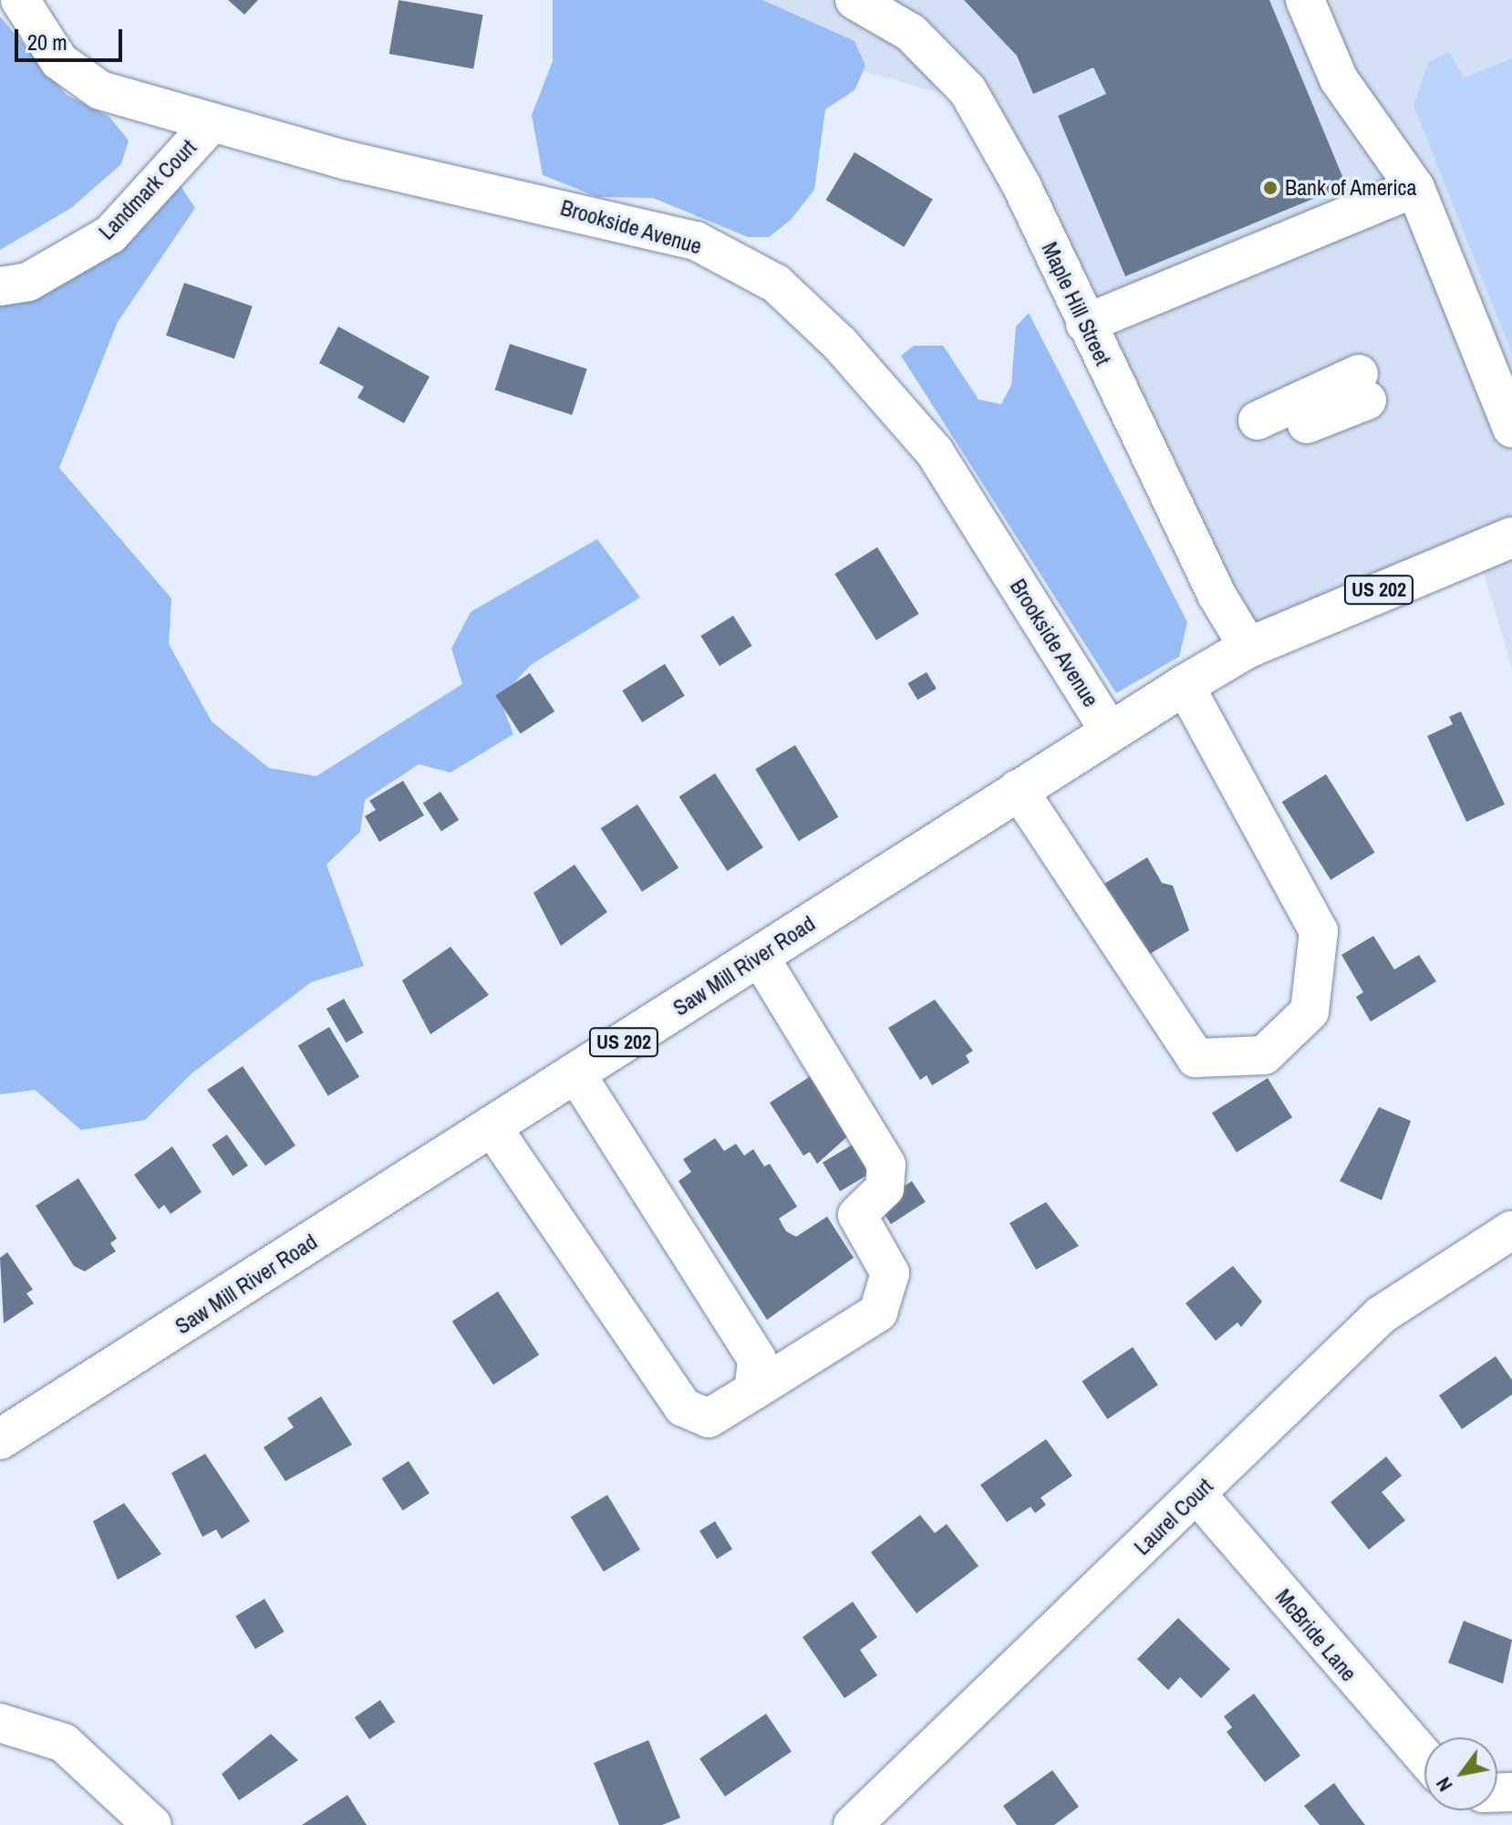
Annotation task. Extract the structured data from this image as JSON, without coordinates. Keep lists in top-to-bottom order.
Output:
{
  "streets": {
    "highway": ["US 202", "Saw Mill River Road"],
    "street": [
      "Landmark Court",
      "Brookside Avenue",
      "Maple Hill Street",
      "Laurel Court",
      "McBride Lane"
    ]
  },
  "crossings": [
    ["Landmark Court", "Brookside Avenue"],
    ["Brookside Avenue", "Saw Mill River Road"],
    ["Maple Hill Street", "Saw Mill River Road"],
    ["Laurel Court", "McBride Lane"]
  ],
  "places": ["Bank of America"],
  "scale_bar": "20 m",
  "north": "bottom left"
}
